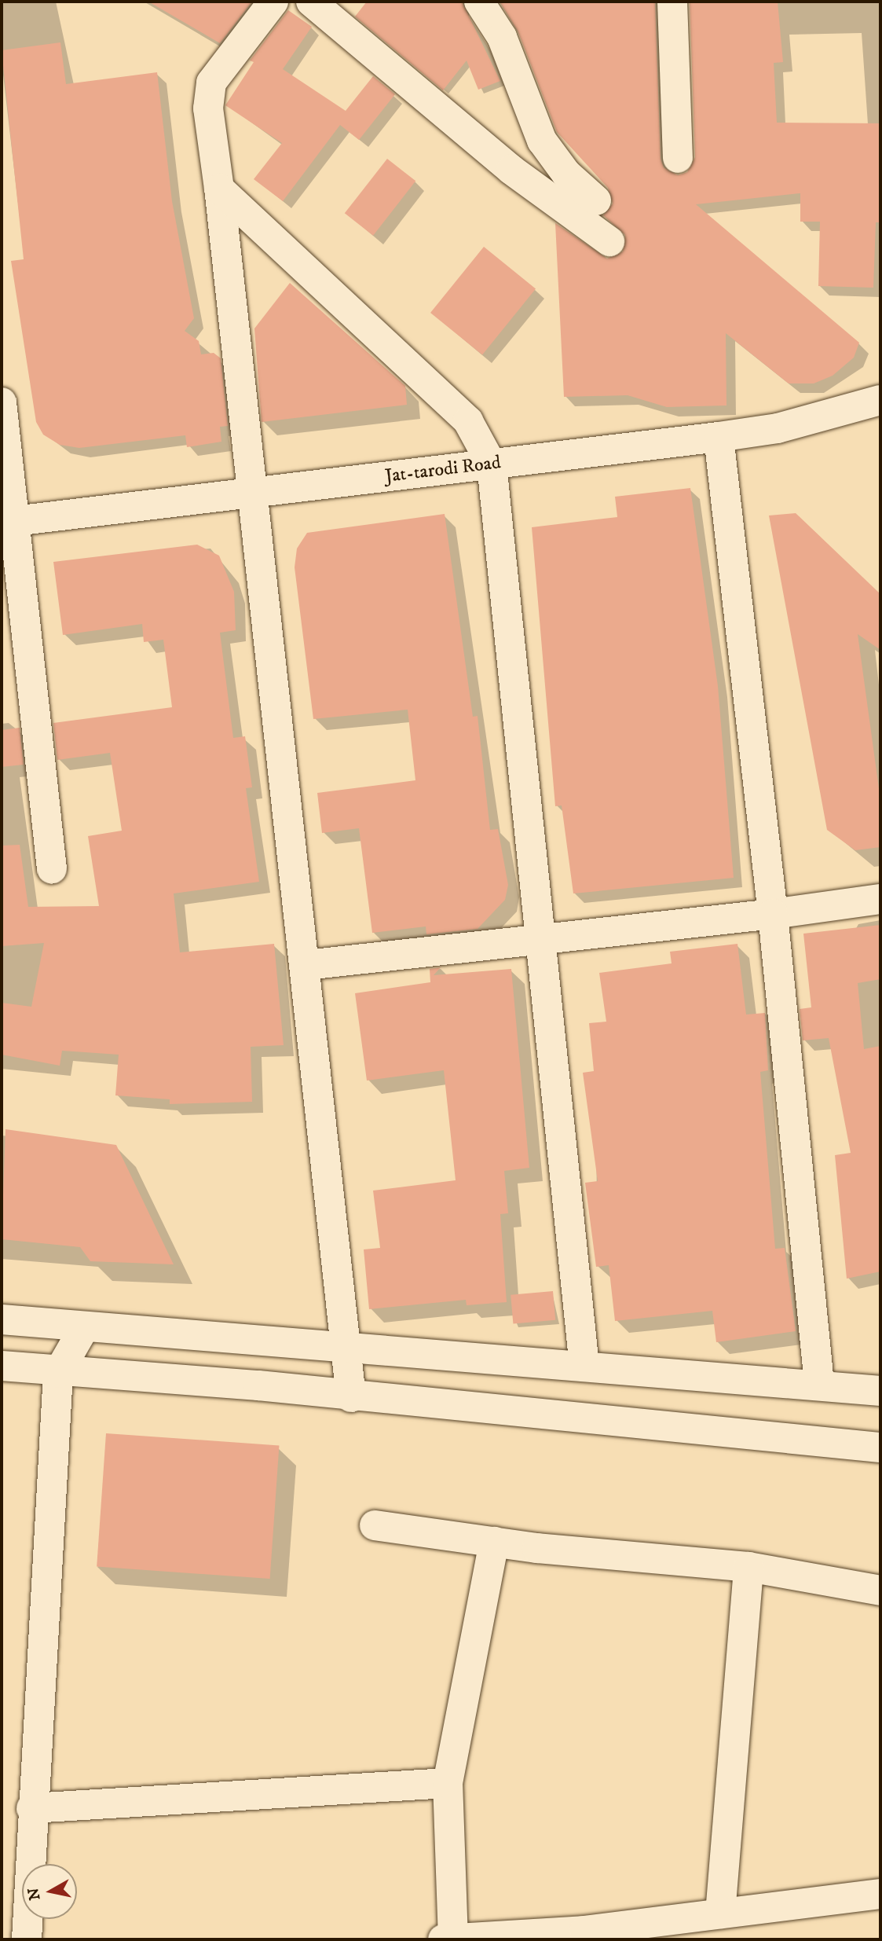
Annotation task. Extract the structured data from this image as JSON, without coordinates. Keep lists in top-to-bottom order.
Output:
{
  "streets": {
    "street": ["Jat-tarodi Road"]
  },
  "north": "left"
}
